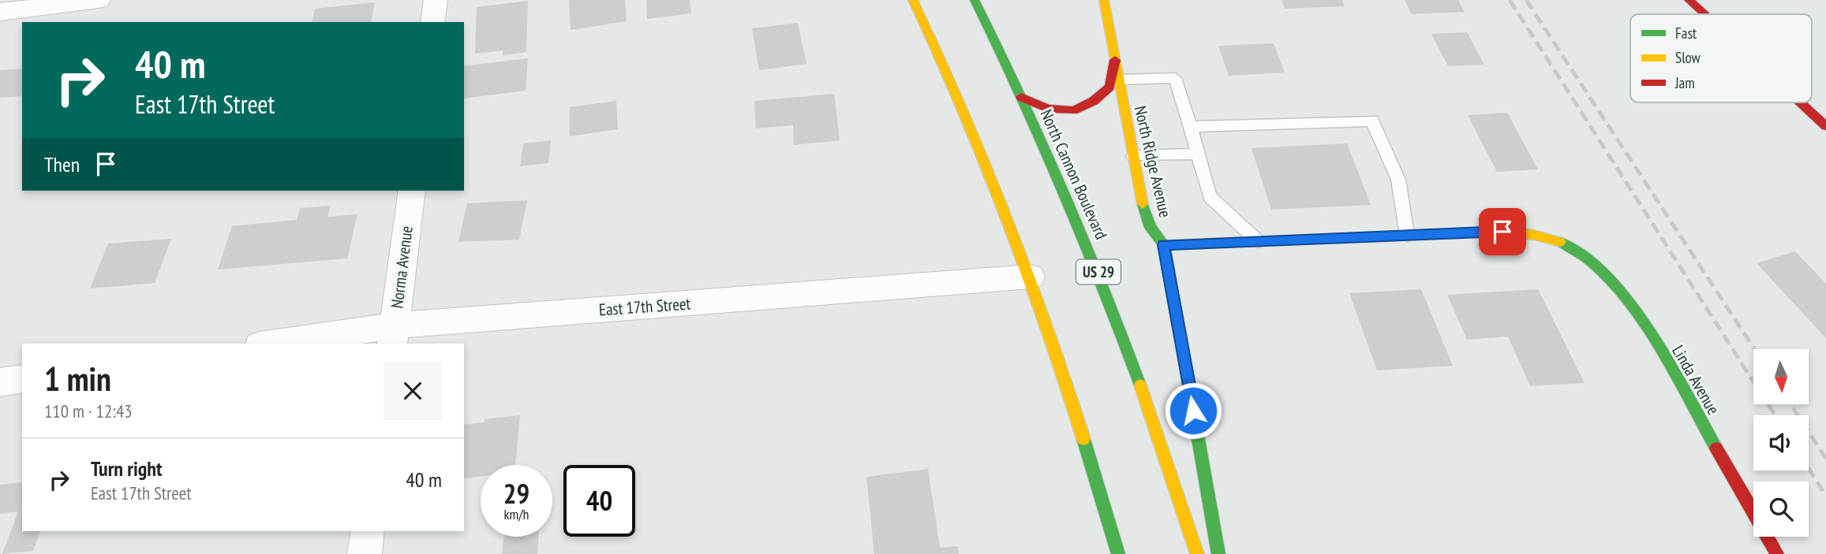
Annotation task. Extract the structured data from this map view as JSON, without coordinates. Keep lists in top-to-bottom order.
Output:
{
  "streets": {
    "main road": [
      "North Ridge Avenue",
      "North Cannon Boulevard",
      "US 29",
      "Linda Avenue"
    ],
    "street": ["Norma Avenue", "East 17th Street"]
  },
  "crossings": [
    ["Norma Avenue", "East 17th Street"]
  ],
  "legend": ["Fast", "Slow", "Jam"],
  "north": "bottom",
  "page": {
    "turn": ["40 m", "East 17th Street"],
    "then": "Then",
    "heading": ["1 min", "110 m · 12:43"],
    "list": [
      {
        "name": "Turn right",
        "note": "East 17th Street",
        "value": "40 m"
      }
    ],
    "speed": "29 km/h",
    "limit": "40"
  }
}
